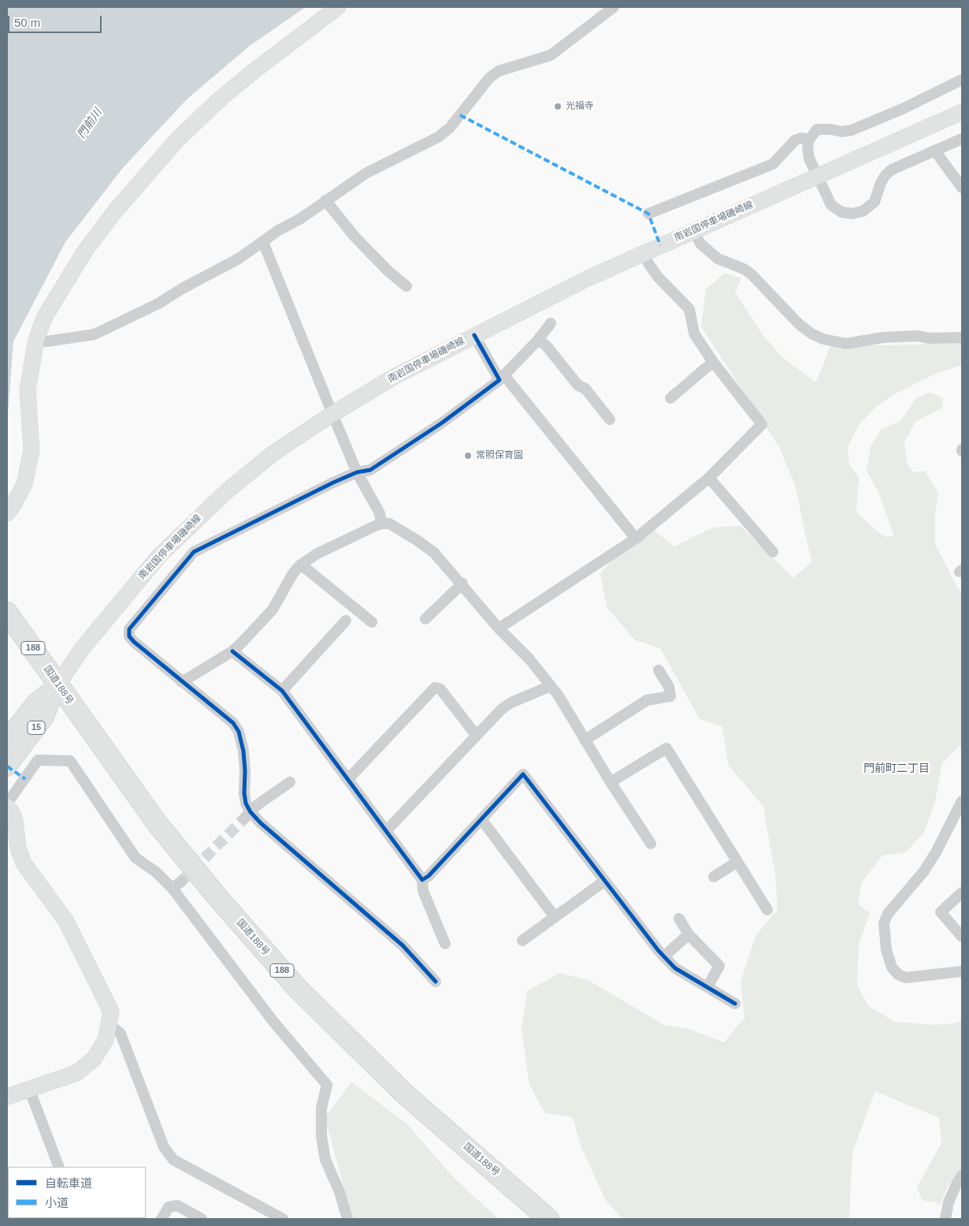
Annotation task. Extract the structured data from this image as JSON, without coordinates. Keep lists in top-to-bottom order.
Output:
{
  "streets": {
    "highway": ["188", "国道188号"],
    "main road": ["南岩国停車場磯崎線", "15"]
  },
  "crossings": [
    ["南岩国停車場磯崎線", "国道188号"],
    ["南岩国停車場磯崎線", "15"],
    ["国道188号", "15"]
  ],
  "districts": ["門前町二丁目"],
  "water": ["門前川"],
  "places": ["光福寺", "常照保育園"],
  "legend": ["自転車道", "小道"],
  "scale_bar": "50 m"
}
